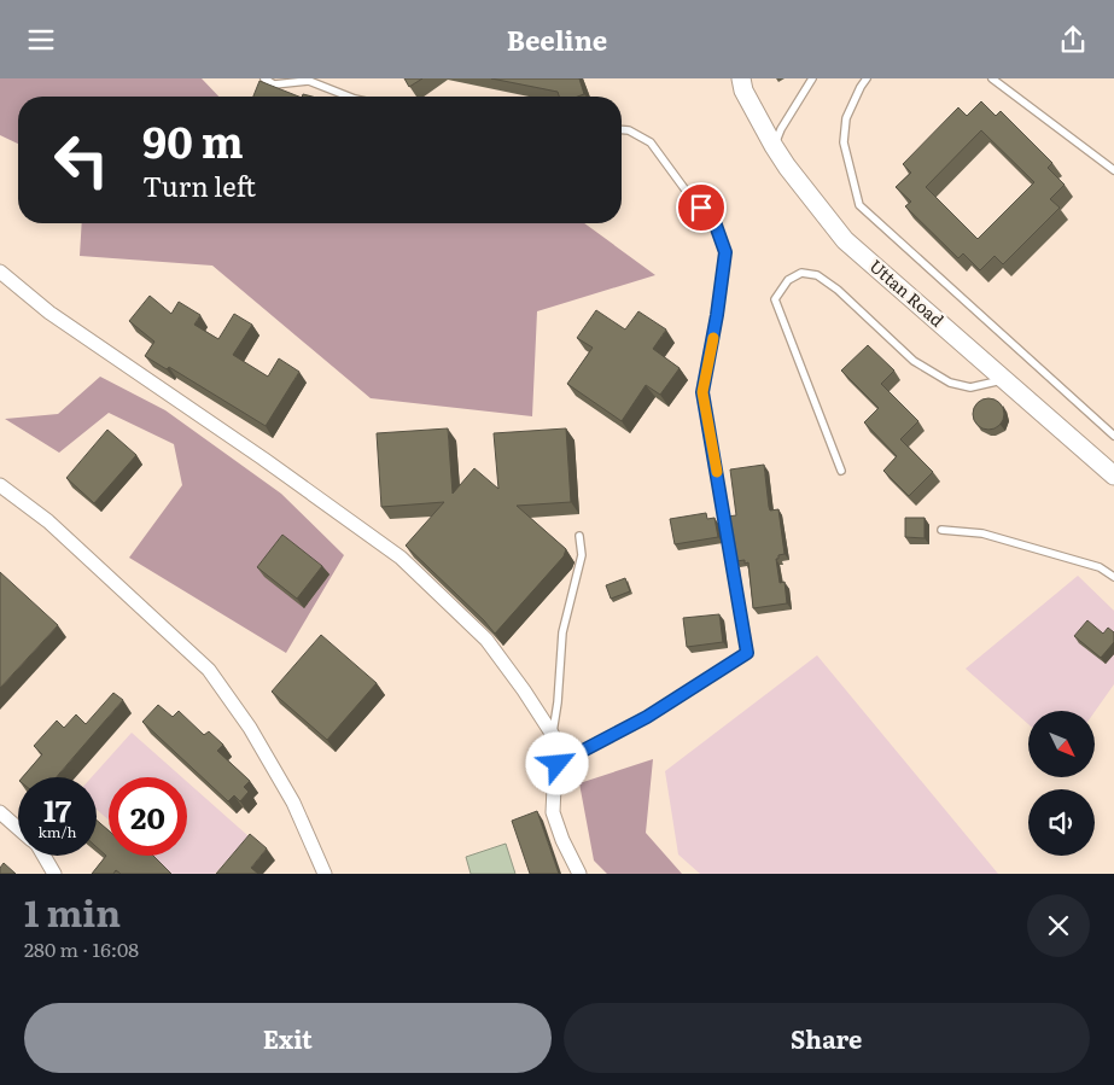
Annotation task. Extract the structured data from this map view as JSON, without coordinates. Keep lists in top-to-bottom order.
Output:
{
  "streets": {
    "main road": ["Uttan Road"]
  },
  "north": "bottom right",
  "page": {
    "header": "Beeline",
    "turn": ["90 m", "Turn left"],
    "speed": "17 km/h",
    "limit": "20",
    "heading": ["1 min", "280 m · 16:08"],
    "buttons": ["Exit", "Share"]
  }
}
